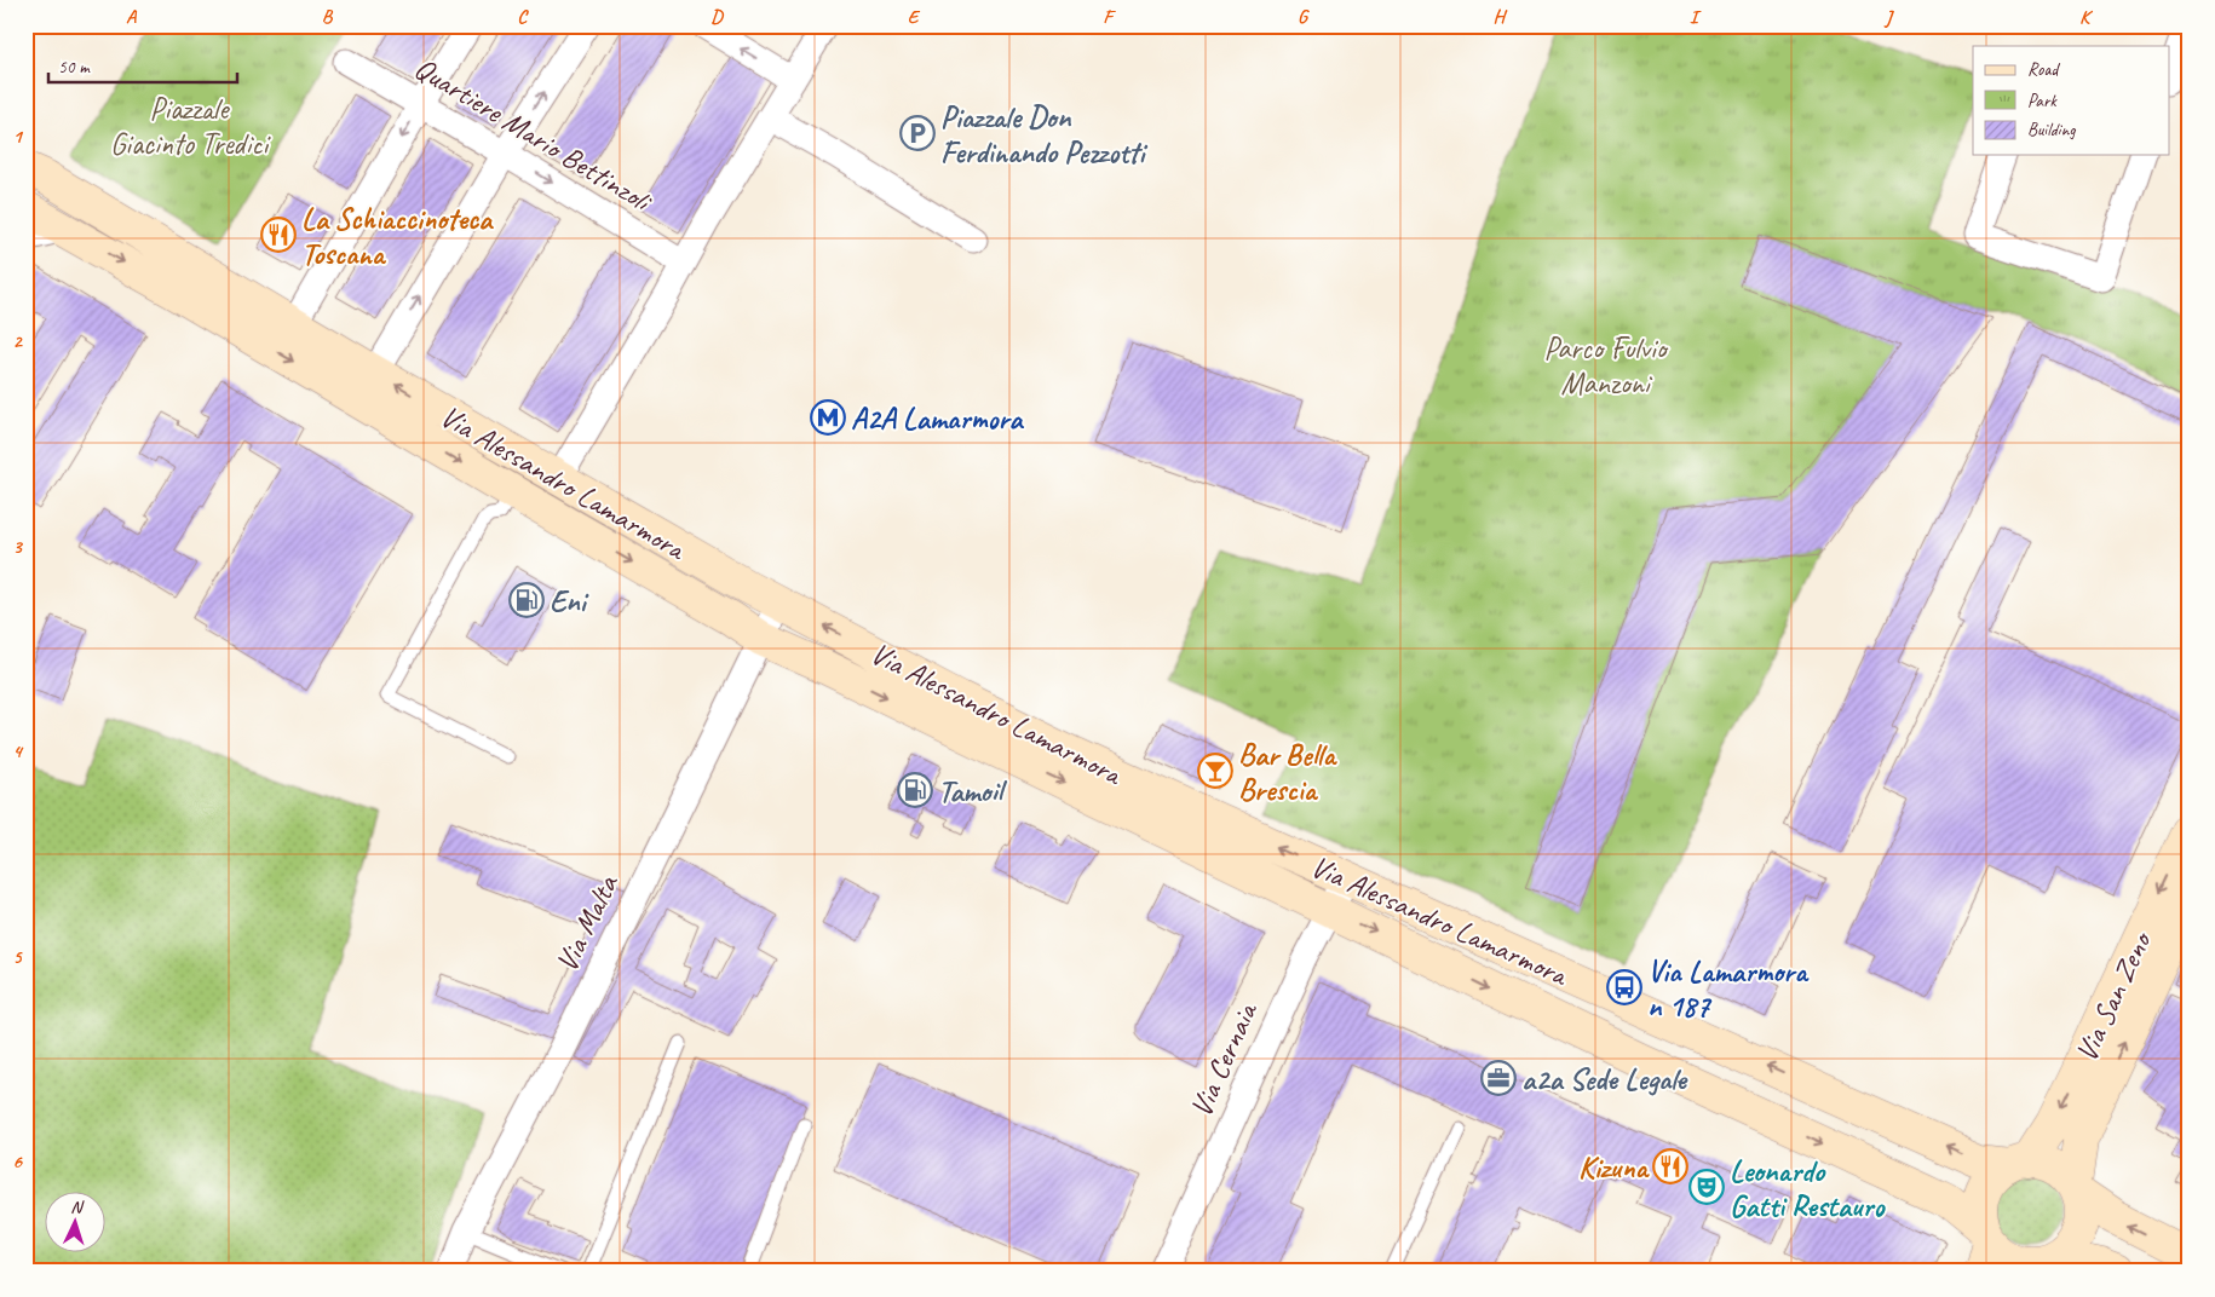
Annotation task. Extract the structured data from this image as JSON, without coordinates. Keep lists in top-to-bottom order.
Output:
{
  "streets": {
    "main road": ["Via Alessandro Lamarmora", "Via San Zeno"],
    "street": ["Quartiere Mario Bettinzoli", "Via Malta", "Via Cernaia"]
  },
  "crossings": [
    ["Via Alessandro Lamarmora", "Via Malta"],
    ["Via Alessandro Lamarmora", "Via San Zeno"],
    ["Via Alessandro Lamarmora", "Via Cernaia"]
  ],
  "parks": ["Piazzale Giacinto Tredici", "Parco Fulvio Manzoni"],
  "places": {
    "parking": ["Piazzale Don Ferdinando Pezzotti"],
    "restaurant": ["La Schiaccinoteca Toscana", "Kizuna"],
    "metro station": ["A2A Lamarmora"],
    "fuel station": ["Eni", "Tamoil"],
    "bar": ["Bar Bella Brescia"],
    "bus stop": ["Via Lamarmora n 187"],
    "office": ["a2a Sede Legale"],
    "theatre": ["Leonardo Gatti Restauro"]
  },
  "legend": ["Road", "Park", "Building"],
  "scale_bar": "50 m",
  "north": "top",
  "grid": {
    "columns": [
      "A",
      "B",
      "C",
      "D",
      "E",
      "F",
      "G",
      "H",
      "I",
      "J",
      "K"
    ],
    "rows": [
      "1",
      "2",
      "3",
      "4",
      "5",
      "6"
    ]
  }
}
